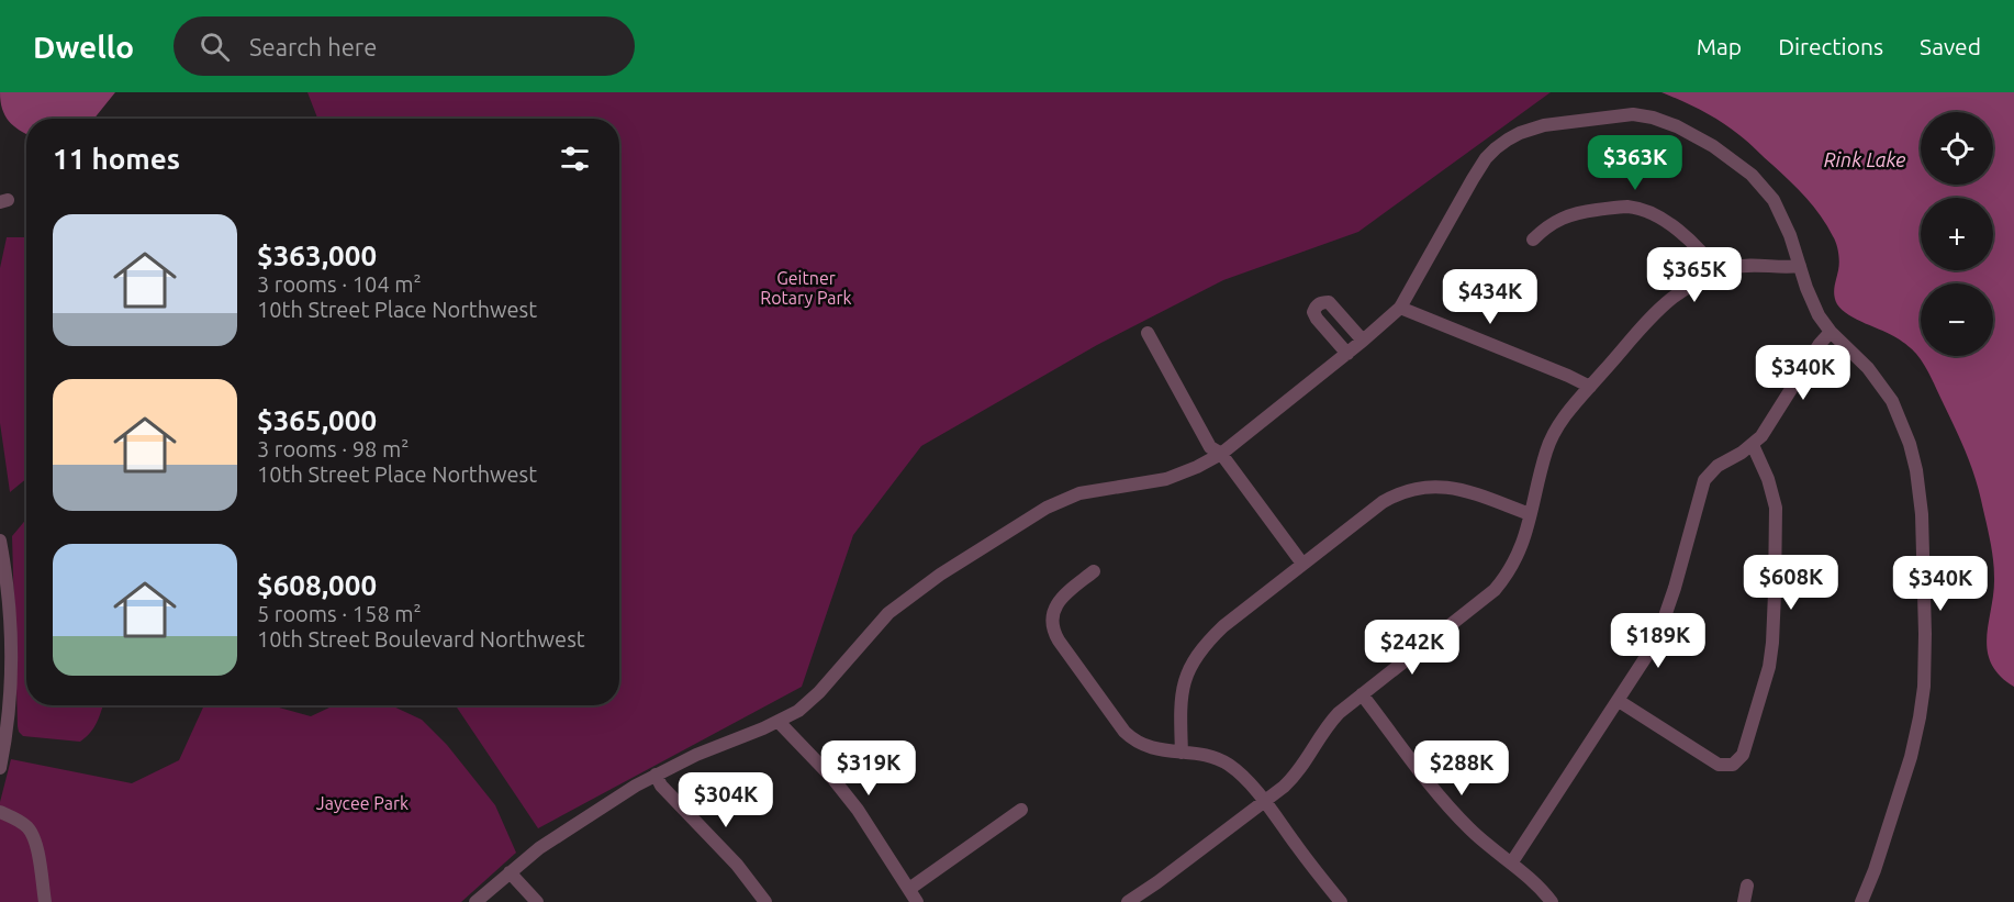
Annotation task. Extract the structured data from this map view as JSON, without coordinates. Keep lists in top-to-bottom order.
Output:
{
  "water": ["Rink Lake"],
  "parks": ["Geitner Rotary Park", "Jaycee Park"],
  "page": {
    "header": "Dwello",
    "search": "Search here",
    "nav": ["Map", "Directions", "Saved"],
    "map_buttons": ["+", "−"],
    "heading": "11 homes",
    "price": [
      "$363K",
      "$365K",
      "$434K",
      "$340K",
      "$608K",
      "$340K",
      "$189K",
      "$242K",
      "$319K",
      "$288K",
      "$304K"
    ],
    "list": [
      {
        "name": "$363,000",
        "note": "3 rooms · 104 m² · 10th Street Place Northwest"
      },
      {
        "name": "$365,000",
        "note": "3 rooms · 98 m² · 10th Street Place Northwest"
      },
      {
        "name": "$608,000",
        "note": "5 rooms · 158 m² · 10th Street Boulevard Northwest"
      }
    ]
  }
}
